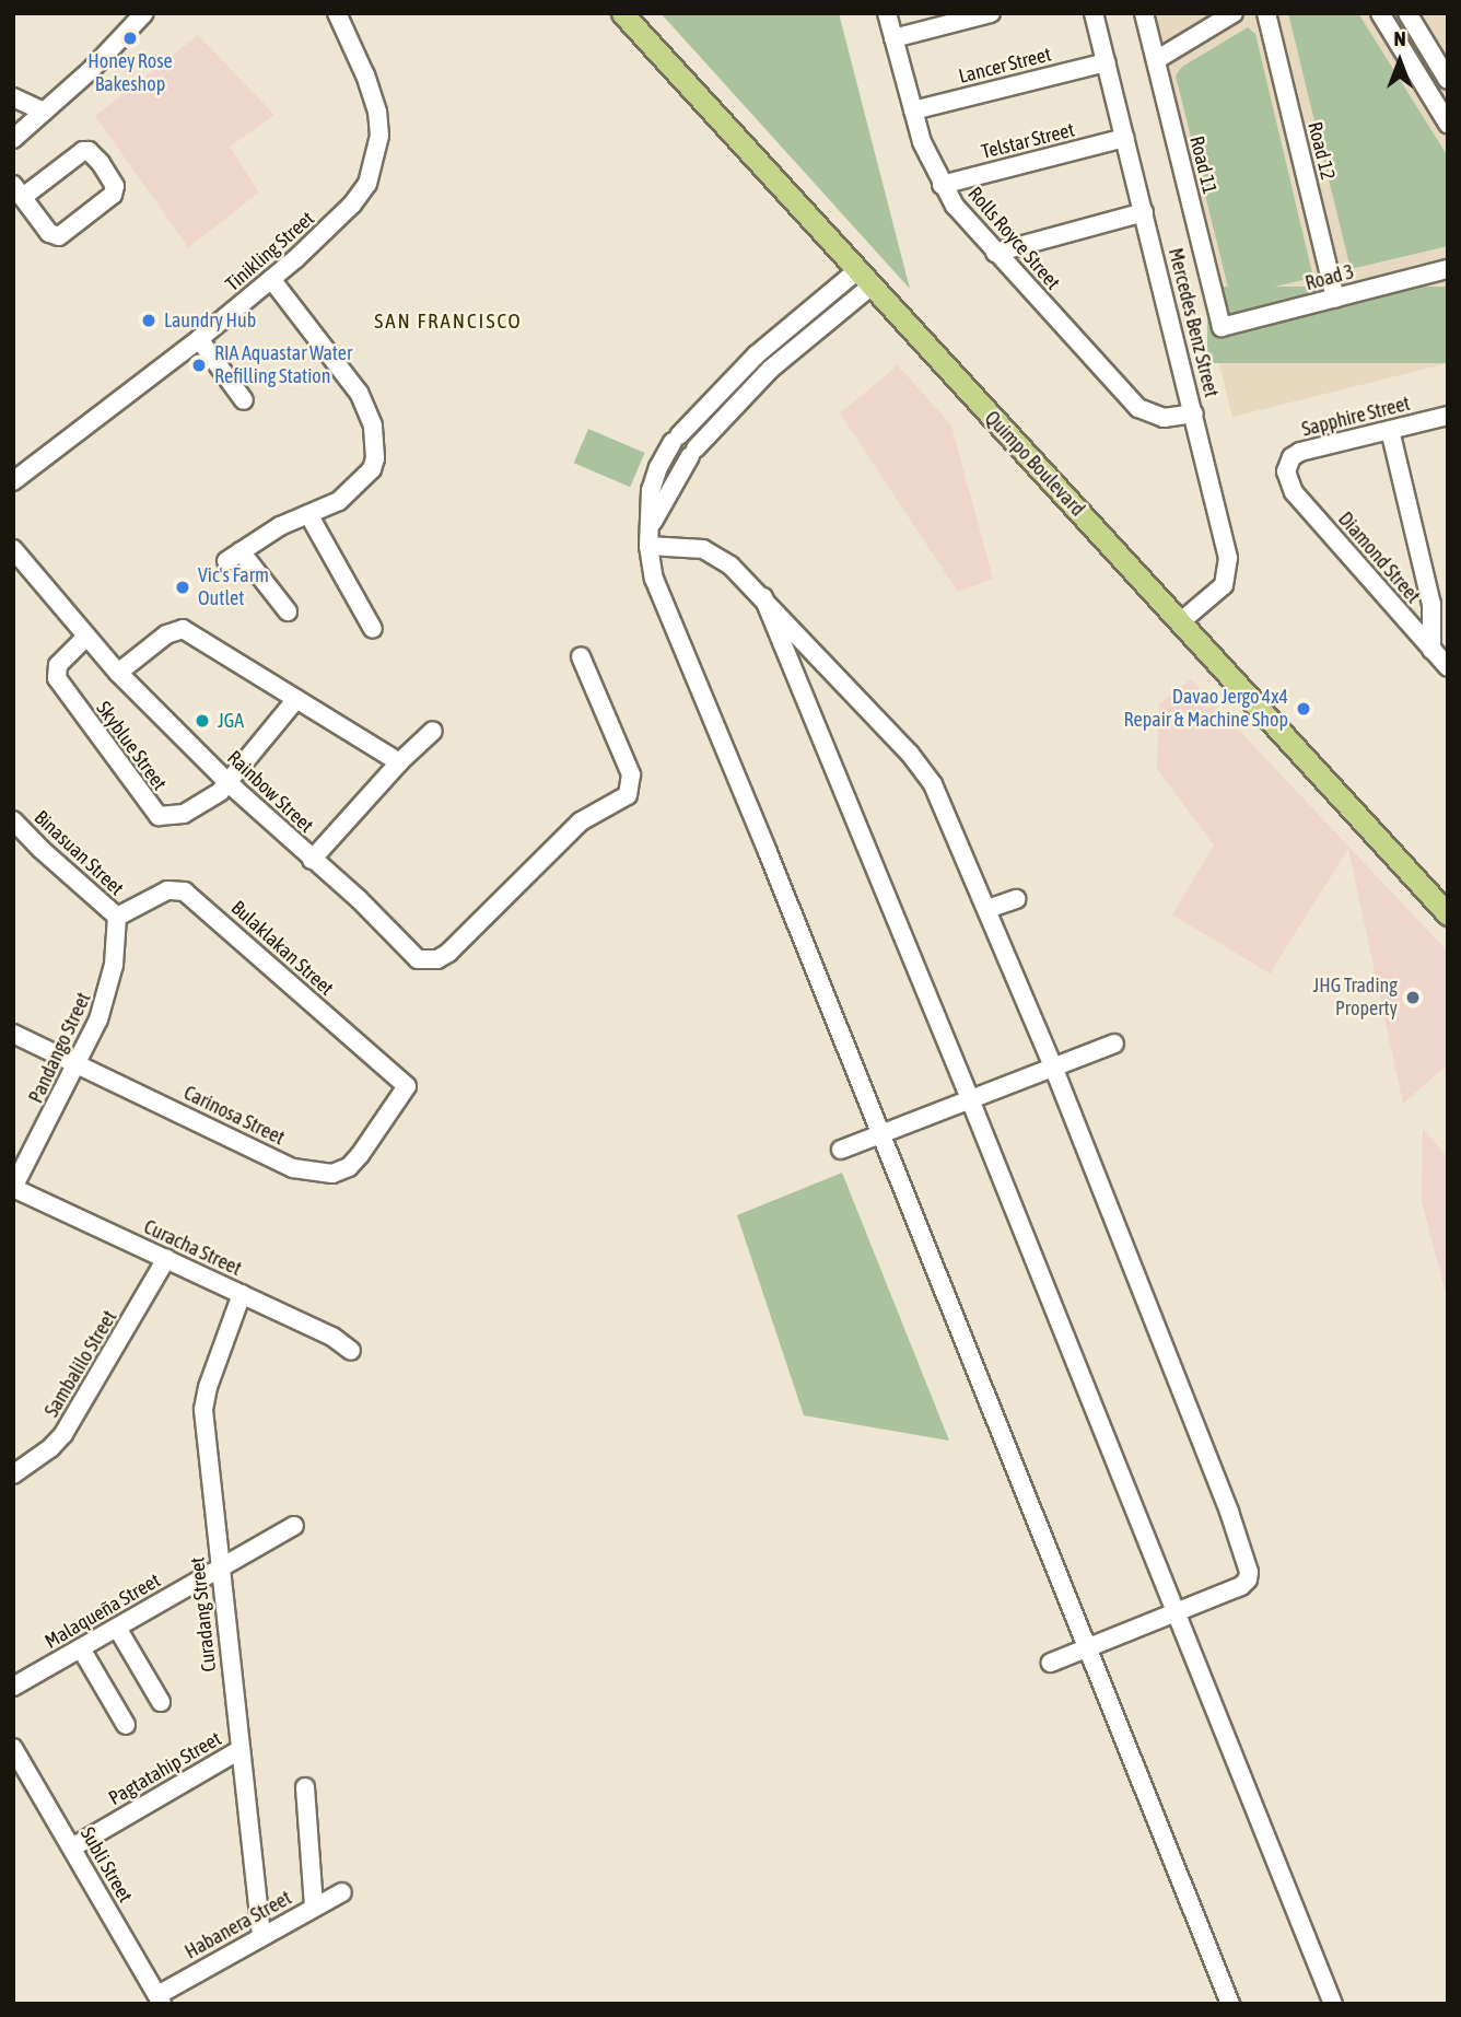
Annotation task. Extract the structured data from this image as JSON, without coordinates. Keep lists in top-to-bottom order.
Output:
{
  "streets": {
    "main road": ["Quimpo Boulevard"],
    "street": [
      "Lancer Street",
      "Telstar Street",
      "Road 12",
      "Road 11",
      "Rolls Royce Street",
      "Tinikling Street",
      "Road 3",
      "Mercedes Benz Street",
      "Sapphire Street",
      "Diamond Street",
      "Skyblue Street",
      "Rainbow Street",
      "Binasuan Street",
      "Bulaklakan Street",
      "Pandango Street",
      "Carinosa Street",
      "Curacha Street",
      "Sambalilo Street",
      "Malaqueña Street",
      "Curadang Street",
      "Pagtatahip Street",
      "Subli Street",
      "Habanera Street"
    ]
  },
  "crossings": [
    ["Lancer Street", "Rolls Royce Street"],
    ["Lancer Street", "Mercedes Benz Street"],
    ["Telstar Street", "Rolls Royce Street"],
    ["Telstar Street", "Mercedes Benz Street"],
    ["Road 12", "Road 3"],
    ["Road 11", "Road 3"],
    ["Rolls Royce Street", "Mercedes Benz Street"],
    ["Mercedes Benz Street", "Quimpo Boulevard"],
    ["Sapphire Street", "Diamond Street"],
    ["Skyblue Street", "Rainbow Street"],
    ["Binasuan Street", "Bulaklakan Street"],
    ["Binasuan Street", "Pandango Street"],
    ["Bulaklakan Street", "Pandango Street"],
    ["Bulaklakan Street", "Carinosa Street"],
    ["Pandango Street", "Carinosa Street"],
    ["Pandango Street", "Curacha Street"],
    ["Curacha Street", "Sambalilo Street"],
    ["Curacha Street", "Curadang Street"],
    ["Malaqueña Street", "Curadang Street"],
    ["Curadang Street", "Pagtatahip Street"],
    ["Curadang Street", "Habanera Street"],
    ["Pagtatahip Street", "Subli Street"],
    ["Subli Street", "Habanera Street"]
  ],
  "districts": ["SAN FRANCISCO"],
  "places": [
    "Honey Rose Bakeshop",
    "Laundry Hub",
    "RIA Aquastar Water Refilling Station",
    "Vic's Farm Outlet",
    "Davao Jergo 4x4 Repair & Machine Shop",
    "JGA",
    "JHG Trading Property"
  ],
  "north": "top"
}
